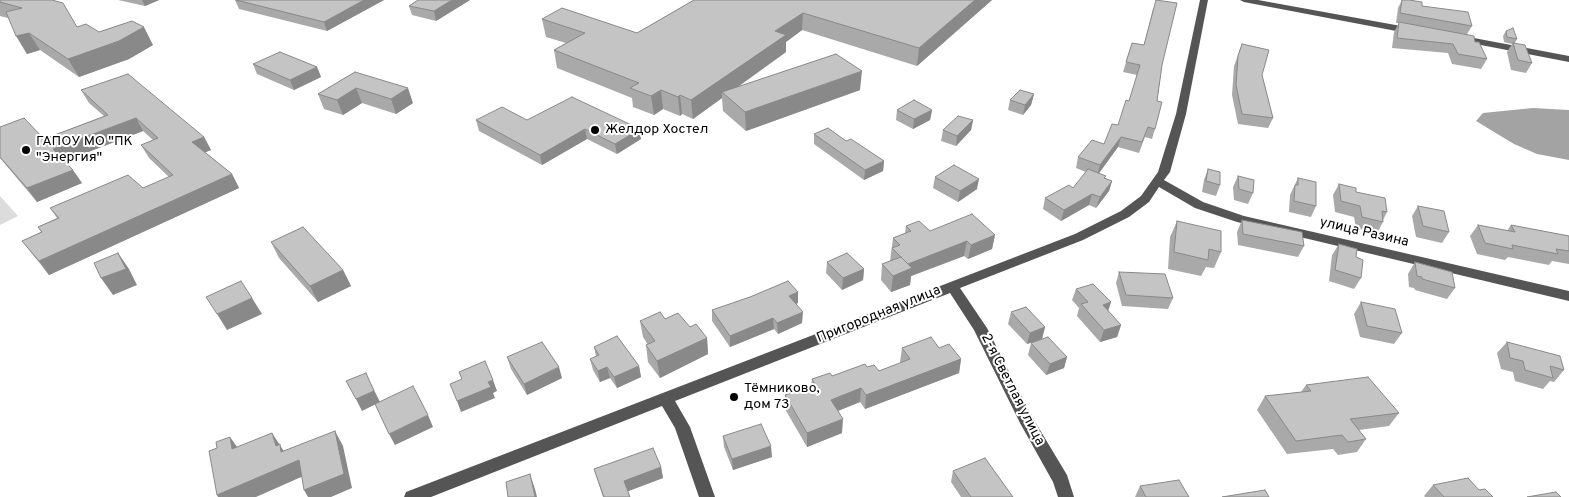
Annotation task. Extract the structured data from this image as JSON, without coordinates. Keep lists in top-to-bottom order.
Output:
{
  "streets": {
    "street": ["улица Разина", "Пригородная улица", "2-я Светлая улица"]
  },
  "crossings": [
    ["улица Разина", "Пригородная улица"],
    ["Пригородная улица", "2-я Светлая улица"]
  ],
  "places": ["Желдор Хостел", "ГАПОУ МО \"ПК \"Энергия\"", "Тёмниково, дом 73"]
}
